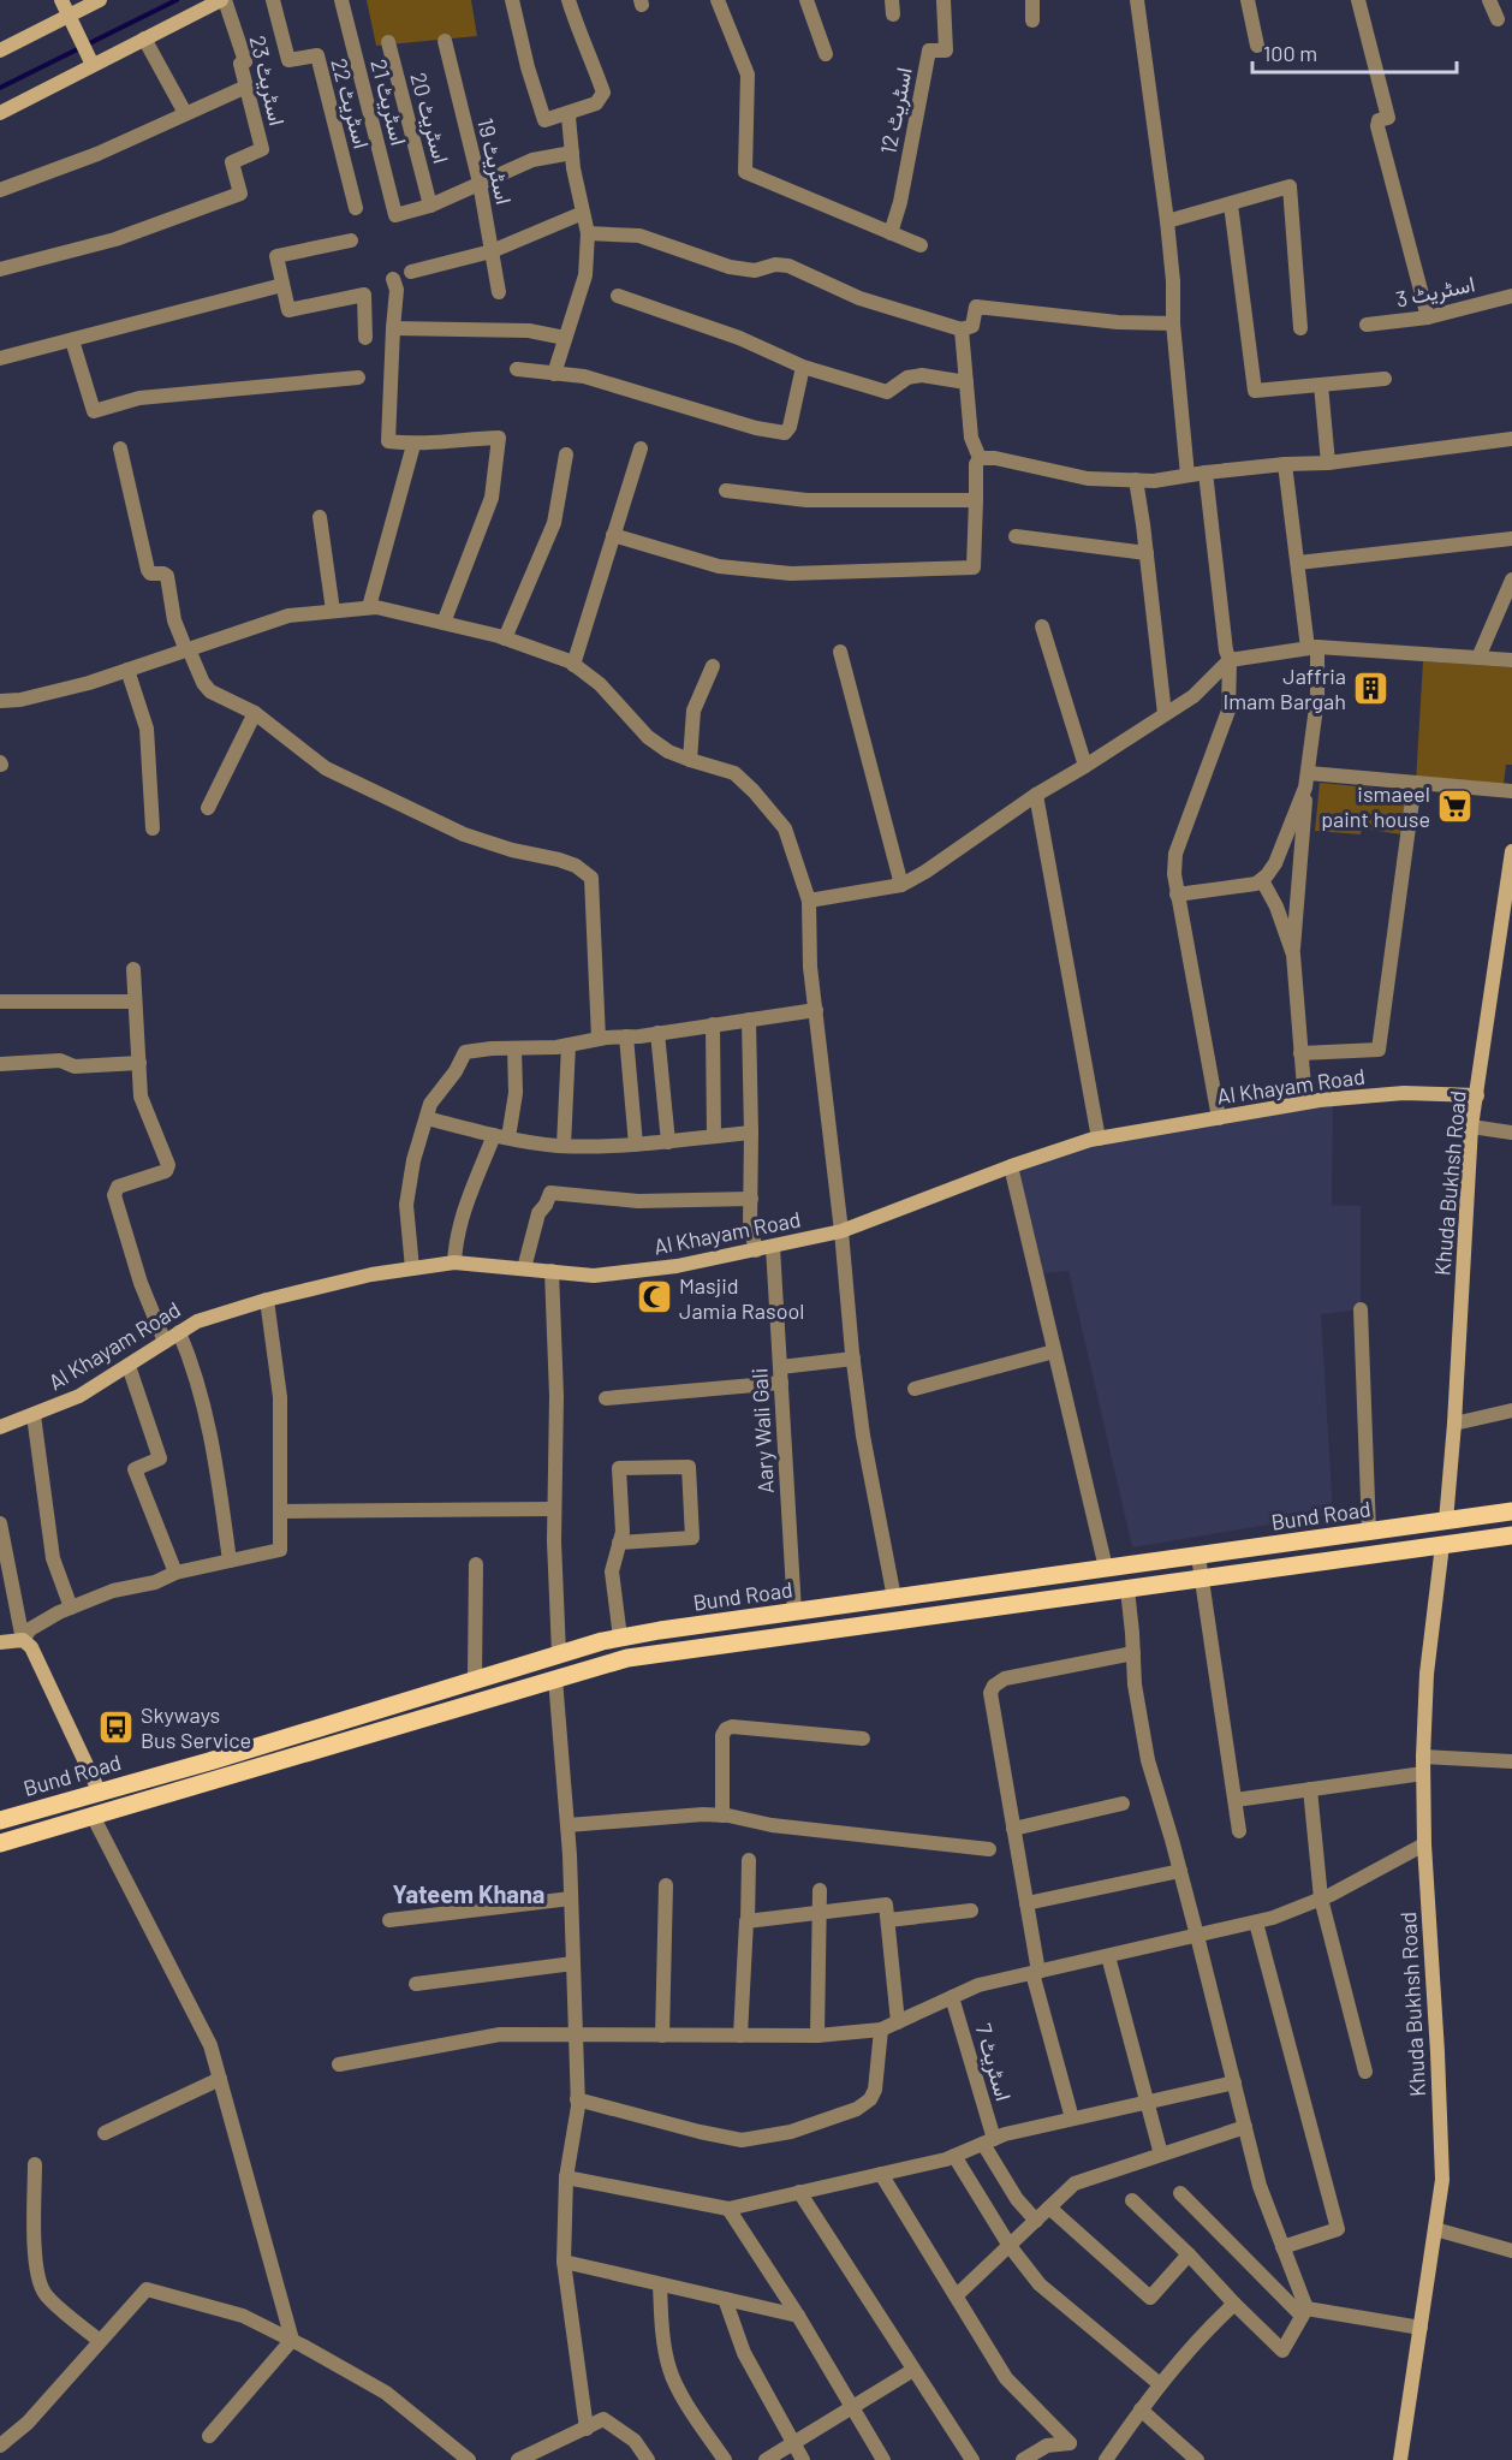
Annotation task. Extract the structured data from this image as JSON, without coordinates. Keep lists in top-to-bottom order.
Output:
{
  "streets": {
    "main road": ["Bund Road"],
    "street": [
      "اسٹریٹ 23",
      "اسٹریٹ 21",
      "اسٹریٹ 22",
      "اسٹریٹ 12",
      "اسٹریٹ 20",
      "اسٹریٹ 19",
      "اسٹریٹ 3",
      "Al Khayam Road",
      "Khuda Bukhsh Road",
      "Aary Wali Gali",
      "اسٹریٹ 7"
    ]
  },
  "crossings": [
    ["اسٹریٹ 21", "اسٹریٹ 20"],
    ["Al Khayam Road", "Khuda Bukhsh Road"],
    ["Al Khayam Road", "Aary Wali Gali"],
    ["Khuda Bukhsh Road", "Bund Road"],
    ["Aary Wali Gali", "Bund Road"]
  ],
  "districts": ["Yateem Khana"],
  "places": {
    "building": ["Jaffria Imam Bargah"],
    "supermarket": ["ismaeel paint house"],
    "mosque": ["Masjid Jamia Rasool"],
    "bus stop": ["Skyways Bus Service"]
  },
  "scale_bar": "100 m"
}
